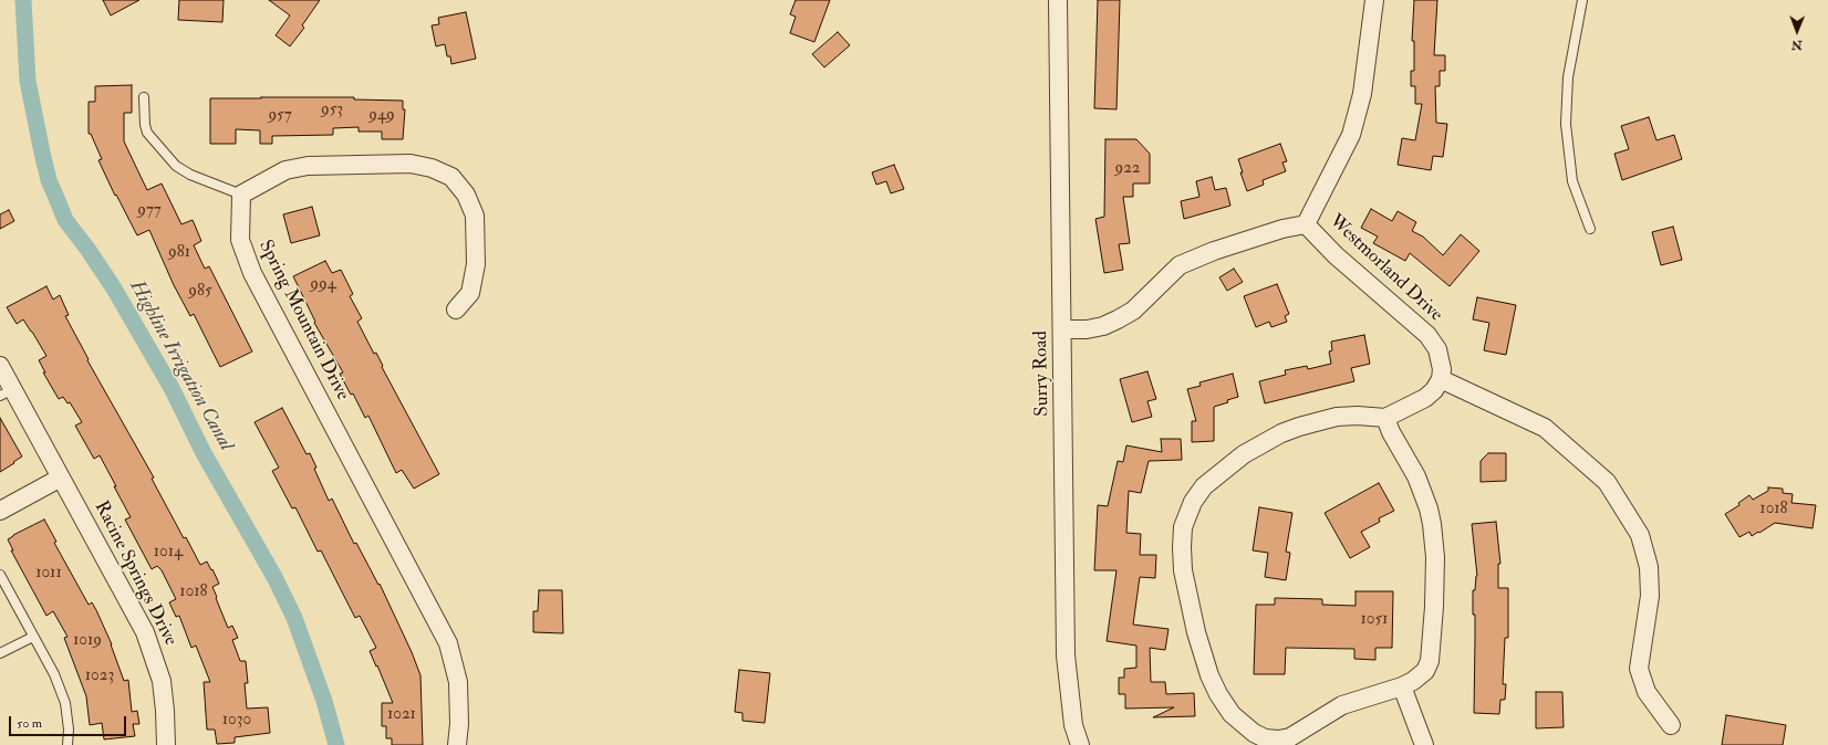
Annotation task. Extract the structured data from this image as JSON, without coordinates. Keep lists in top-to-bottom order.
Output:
{
  "streets": {
    "street": [
      "Westmorland Drive",
      "Spring Mountain Drive",
      "Surry Road",
      "Racine Springs Drive"
    ]
  },
  "water": ["Highline Irrigation Canal"],
  "house_numbers": [
    "953",
    "957",
    "949",
    "922",
    "977",
    "981",
    "994",
    "985",
    "1018",
    "1014",
    "1011",
    "1018",
    "1051",
    "1019",
    "1023",
    "1021",
    "1030"
  ],
  "scale_bar": "50 m",
  "north": "bottom"
}
